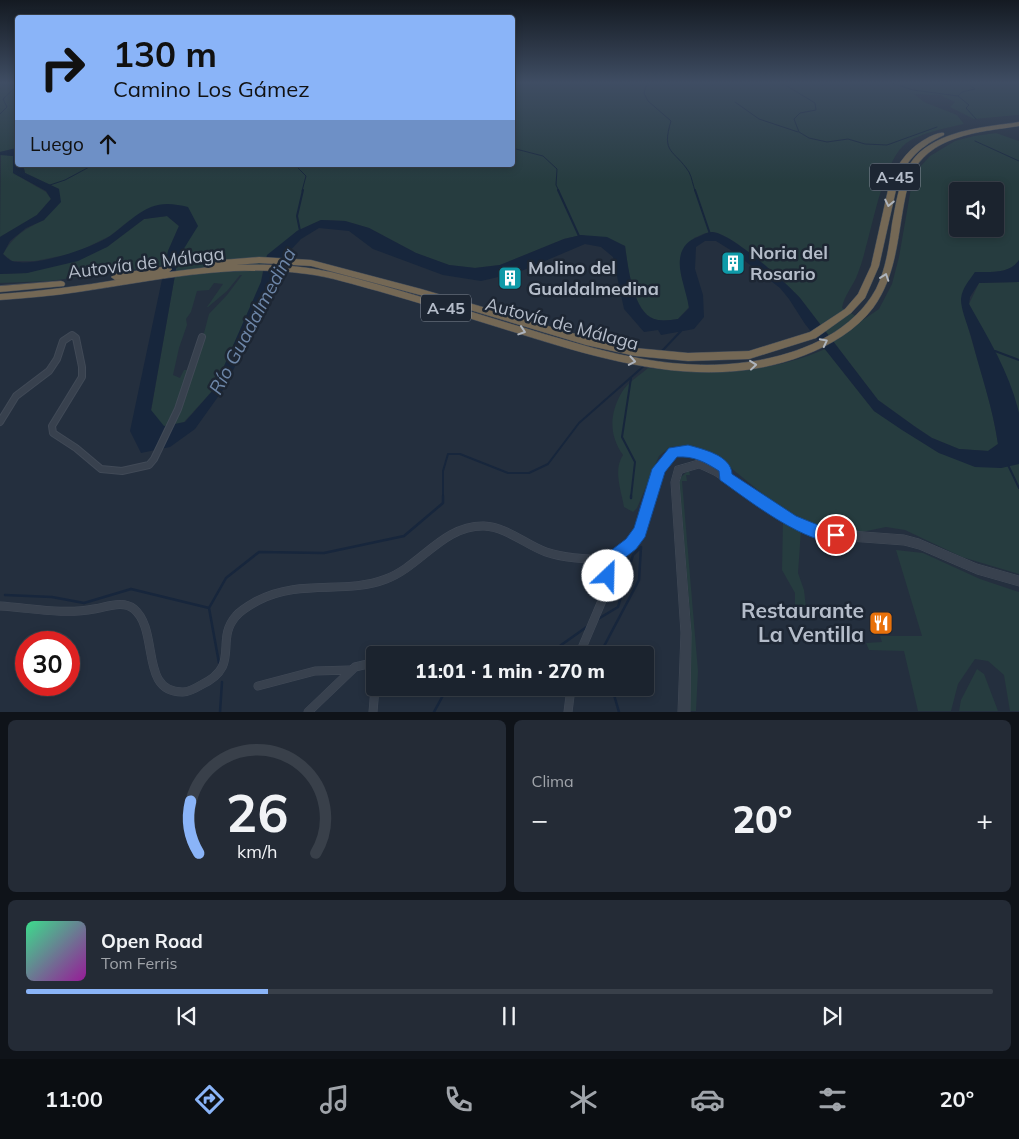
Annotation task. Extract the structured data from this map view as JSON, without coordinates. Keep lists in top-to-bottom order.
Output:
{
  "streets": {
    "highway": ["A-45", "Autovía de Málaga"]
  },
  "water": ["Río Guadalmedina"],
  "places": {
    "building": ["Noria del Rosario", "Molino del Gualdalmedina"],
    "restaurant": ["Restaurante La Ventilla"]
  },
  "page": {
    "turn": ["130 m", "Camino Los Gámez"],
    "then": "Luego",
    "limit": "30",
    "trip": "11:01 · 1 min · 270 m",
    "tile": "Clima",
    "heat": ["−", "20°", "+"],
    "song": ["Open Road", "Tom Ferris"],
    "tabs": ["11:00", "20°"],
    "gauge": ["26", "km/h"]
  }
}
